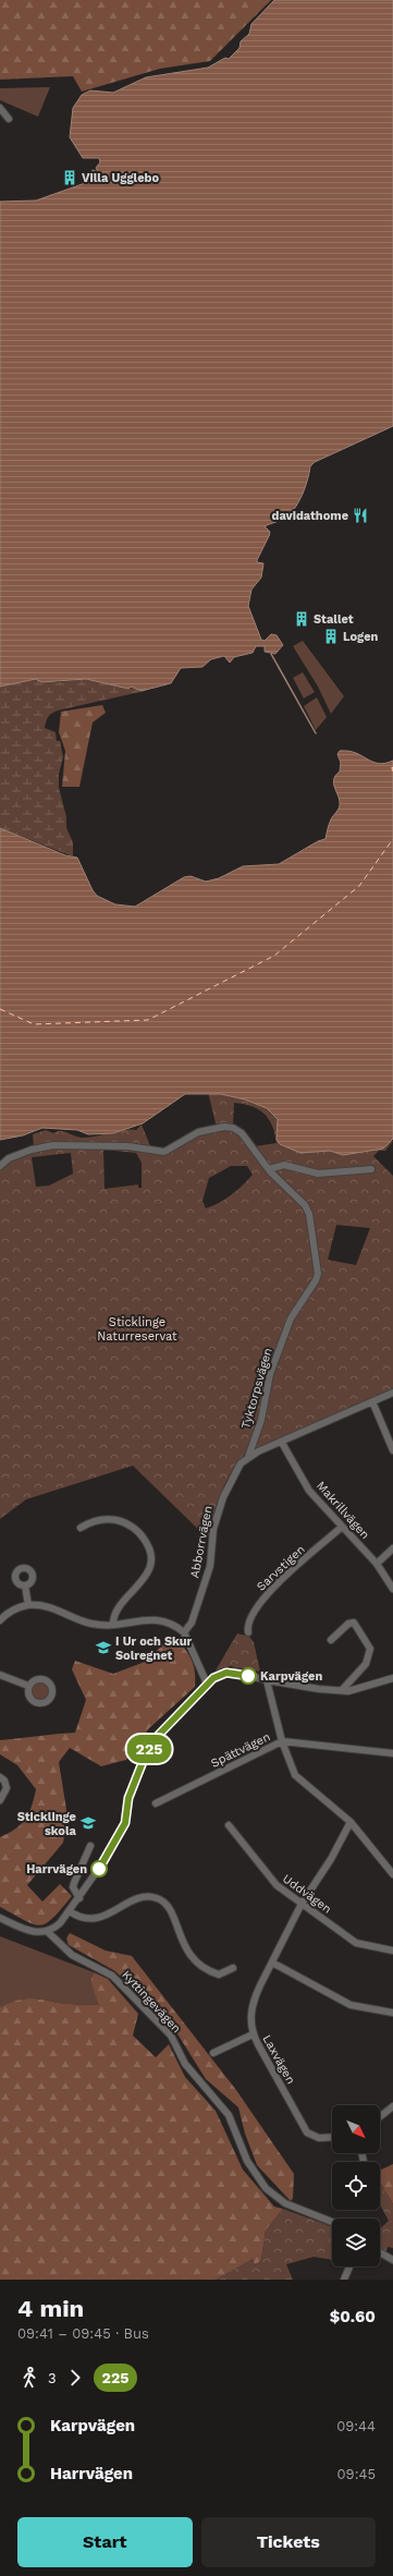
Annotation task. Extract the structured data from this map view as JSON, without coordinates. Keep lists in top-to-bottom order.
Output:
{
  "streets": {
    "street": [
      "Tyktorpsvägen",
      "Makrillvägen",
      "Abborrvägen",
      "Sarvstigen",
      "Spättvägen",
      "Uddvägen",
      "Kyttingevägen",
      "Laxvägen"
    ]
  },
  "crossings": [
    ["Tyktorpsvägen", "Abborrvägen"],
    ["Makrillvägen", "Abborrvägen"],
    ["Makrillvägen", "Sarvstigen"],
    ["Uddvägen", "Laxvägen"]
  ],
  "parks": ["Sticklinge Naturreservat"],
  "places": {
    "building": ["Villa Ugglebo", "Stallet", "Logen"],
    "restaurant": ["davidathome"],
    "school or university": ["I Ur och Skur Solregnet", "Sticklinge skola"],
    "other": ["Karpvägen", "Harrvägen"]
  },
  "lines": ["bus line 225"],
  "north": "bottom right",
  "page": {
    "on_map": "225",
    "heading": ["4 min", "09:41 – 09:45 · Bus", "$0.60"],
    "legs": ["3", "225"],
    "list": [
      {
        "name": "Karpvägen",
        "value": "09:44"
      },
      {
        "name": "Harrvägen",
        "value": "09:45"
      }
    ],
    "buttons": ["Start", "Tickets"]
  }
}
